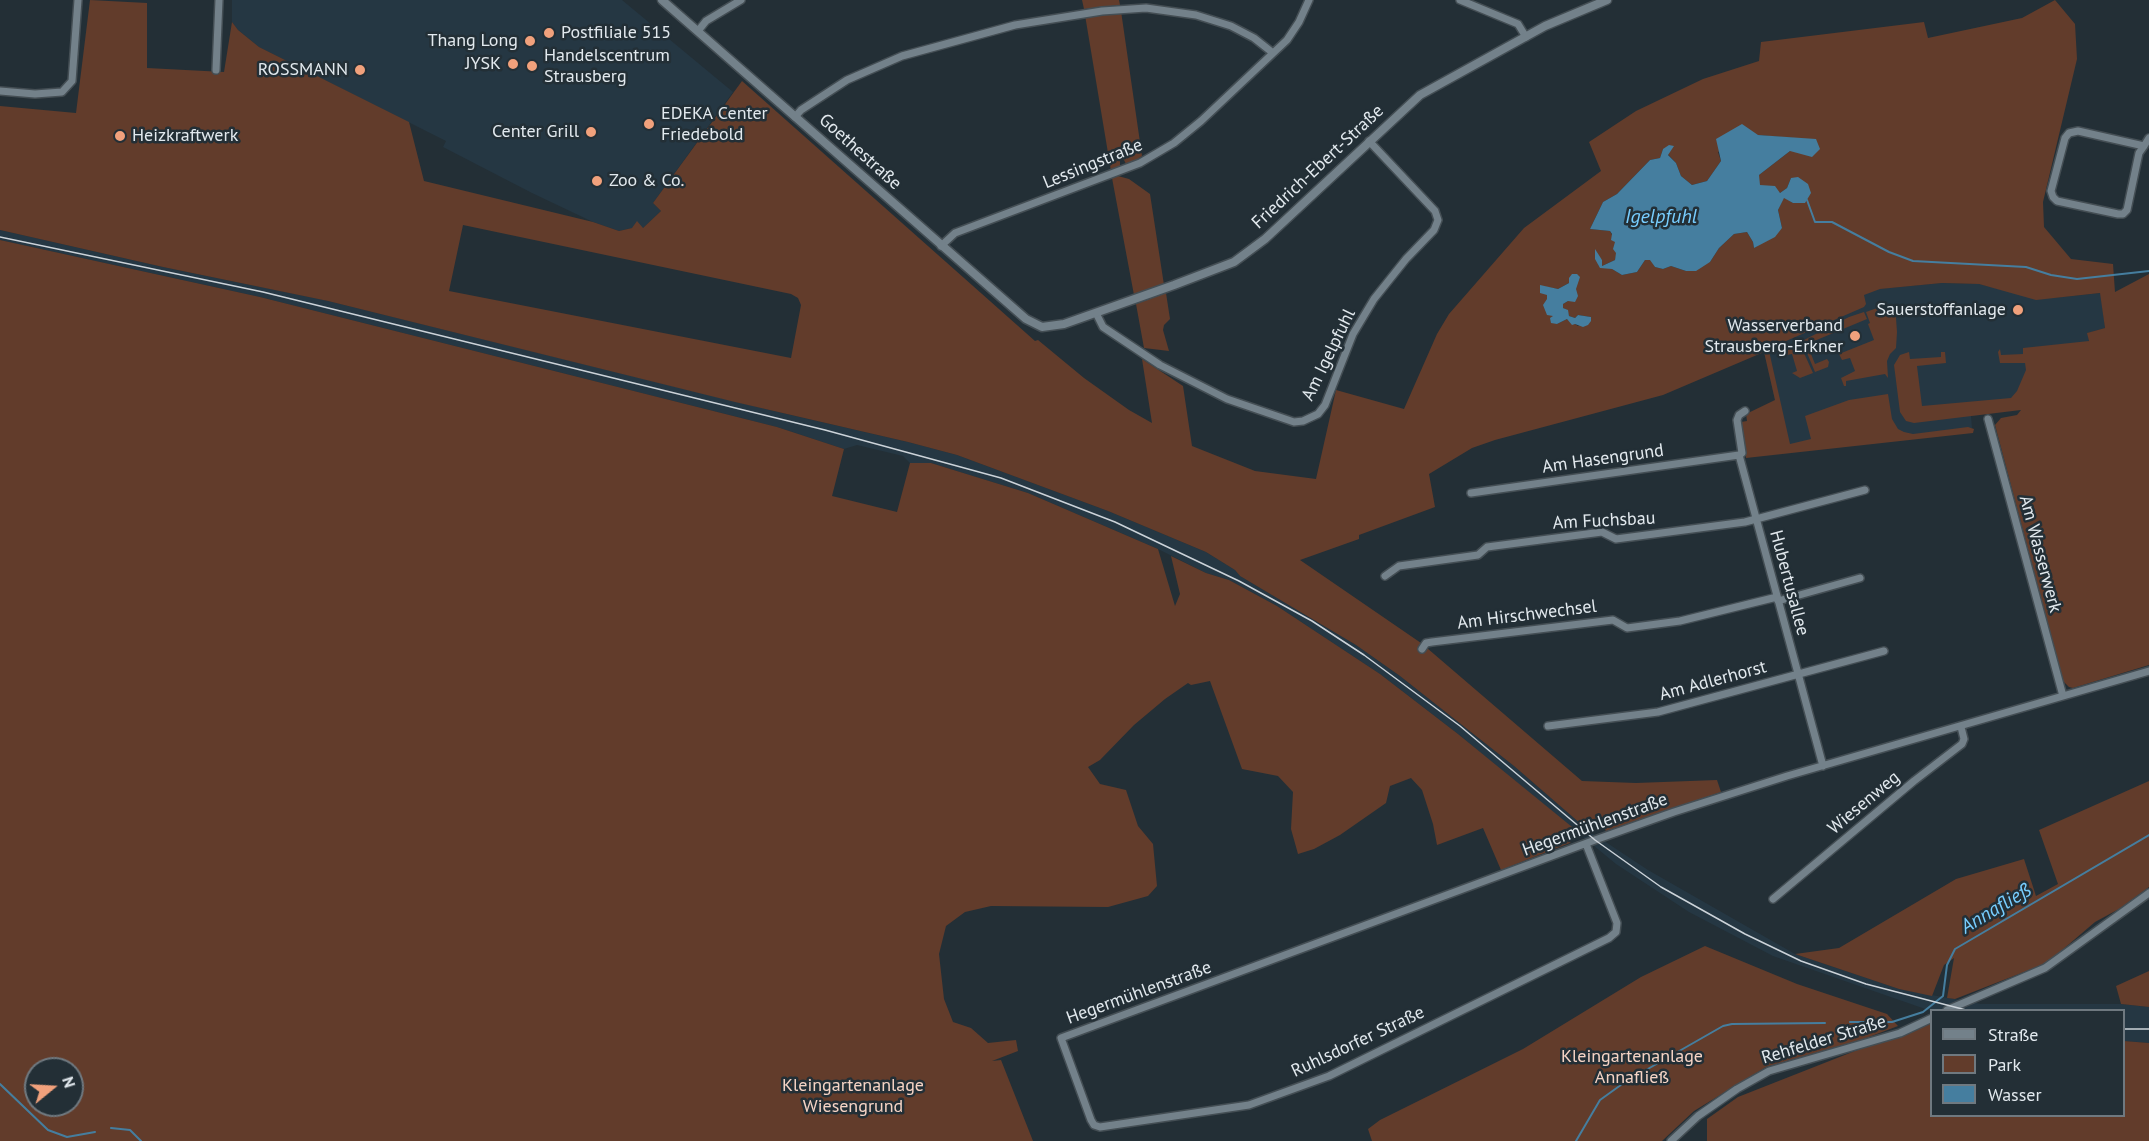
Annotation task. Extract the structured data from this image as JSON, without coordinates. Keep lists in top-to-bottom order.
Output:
{
  "streets": {
    "street": [
      "Goethestraße",
      "Lessingstraße",
      "Friedrich-Ebert-Straße",
      "Am Igelpfuhl",
      "Am Hasengrund",
      "Am Fuchsbau",
      "Am Wasserwerk",
      "Hubertusallee",
      "Am Hirschwechsel",
      "Am Adlerhorst",
      "Wiesenweg",
      "Hegermühlenstraße",
      "Rehfelder Straße",
      "Ruhlsdorfer Straße"
    ]
  },
  "crossings": [
    ["Goethestraße", "Lessingstraße"],
    ["Goethestraße", "Friedrich-Ebert-Straße"],
    ["Friedrich-Ebert-Straße", "Am Igelpfuhl"],
    ["Am Hasengrund", "Hubertusallee"],
    ["Am Fuchsbau", "Hubertusallee"],
    ["Am Wasserwerk", "Hegermühlenstraße"],
    ["Hubertusallee", "Am Hirschwechsel"],
    ["Hubertusallee", "Am Adlerhorst"],
    ["Hubertusallee", "Hegermühlenstraße"],
    ["Wiesenweg", "Hegermühlenstraße"],
    ["Hegermühlenstraße", "Ruhlsdorfer Straße"]
  ],
  "water": ["Igelpfuhl", "Annafließ"],
  "parks": ["Kleingartenanlage Annafließ", "Kleingartenanlage Wiesengrund"],
  "places": [
    "Postfiliale 515",
    "Thang Long",
    "JYSK",
    "Handelscentrum Strausberg",
    "ROSSMANN",
    "EDEKA Center Friedebold",
    "Center Grill",
    "Heizkraftwerk",
    "Zoo & Co.",
    "Sauerstoffanlage",
    "Wasserverband Strausberg-Erkner"
  ],
  "legend": ["Straße", "Park", "Wasser"],
  "north": "right"
}
